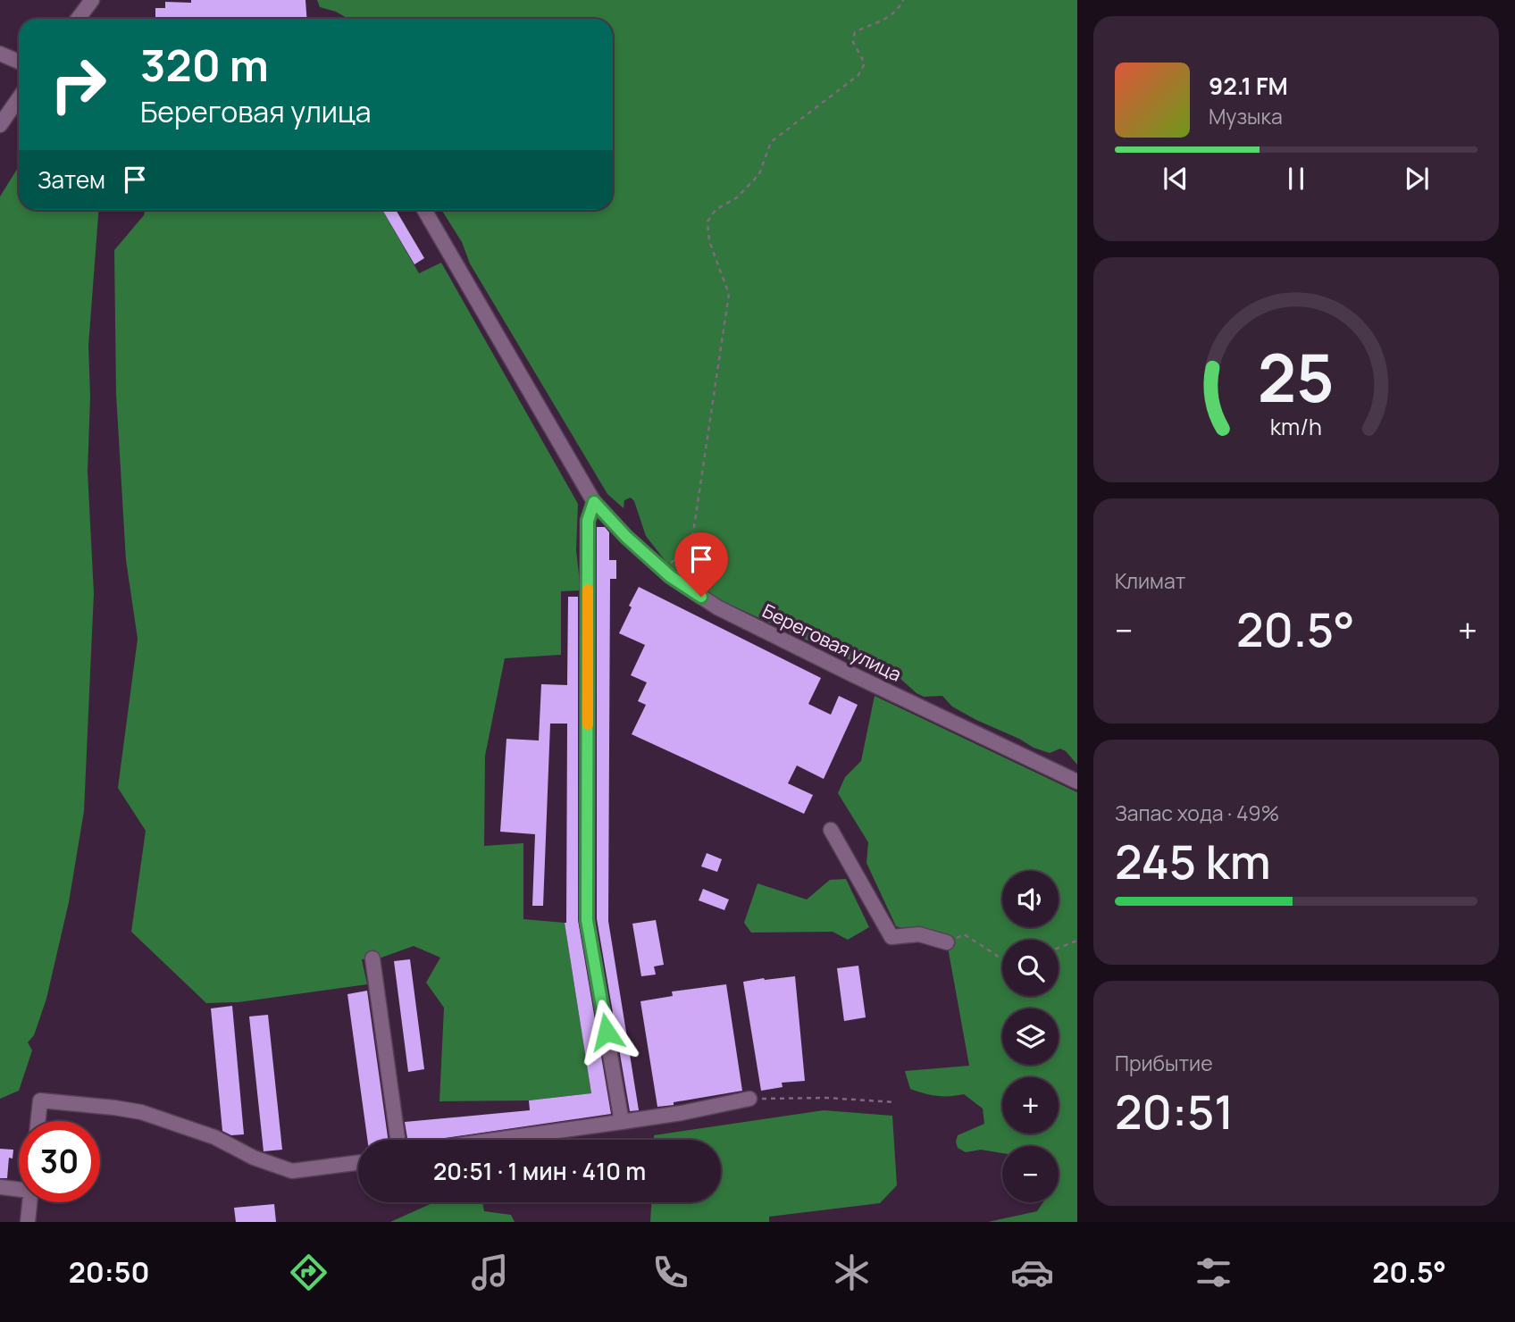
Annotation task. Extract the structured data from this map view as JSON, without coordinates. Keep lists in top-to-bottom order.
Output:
{
  "streets": {
    "street": ["Береговая улица"]
  },
  "page": {
    "turn": ["320 m", "Береговая улица"],
    "song": ["92.1 FM", "Музыка"],
    "then": "Затем",
    "tile": [
      "Климат",
      ["Запас хода · 49%", "245 km"],
      ["Прибытие", "20:51"]
    ],
    "heat": ["−", "20.5°", "+"],
    "map_buttons": ["+", "−"],
    "limit": "30",
    "trip": "20:51 · 1 мин · 410 m",
    "tabs": ["20:50", "20.5°"],
    "gauge": ["25", "km/h"]
  }
}
